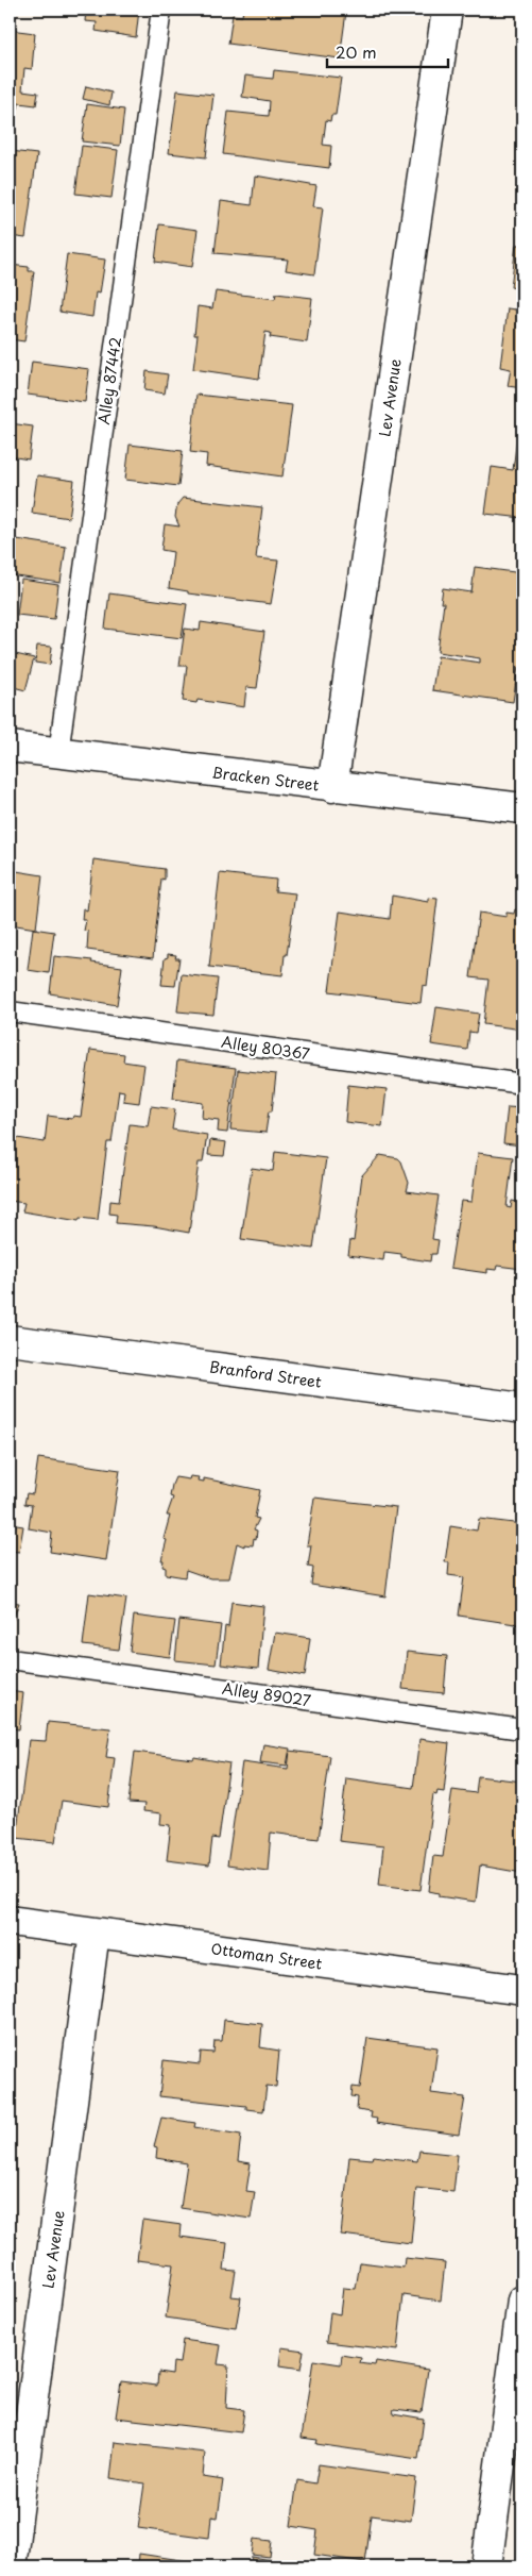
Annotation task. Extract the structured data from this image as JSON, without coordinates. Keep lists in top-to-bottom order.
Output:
{
  "streets": {
    "street": [
      "Lev Avenue",
      "Bracken Street",
      "Branford Street",
      "Ottoman Street"
    ],
    "lane": ["Alley 87442", "Alley 80367", "Alley 89027"]
  },
  "crossings": [
    ["Alley 87442", "Bracken Street"],
    ["Lev Avenue", "Bracken Street"],
    ["Lev Avenue", "Ottoman Street"]
  ],
  "scale_bar": "20 m"
}
